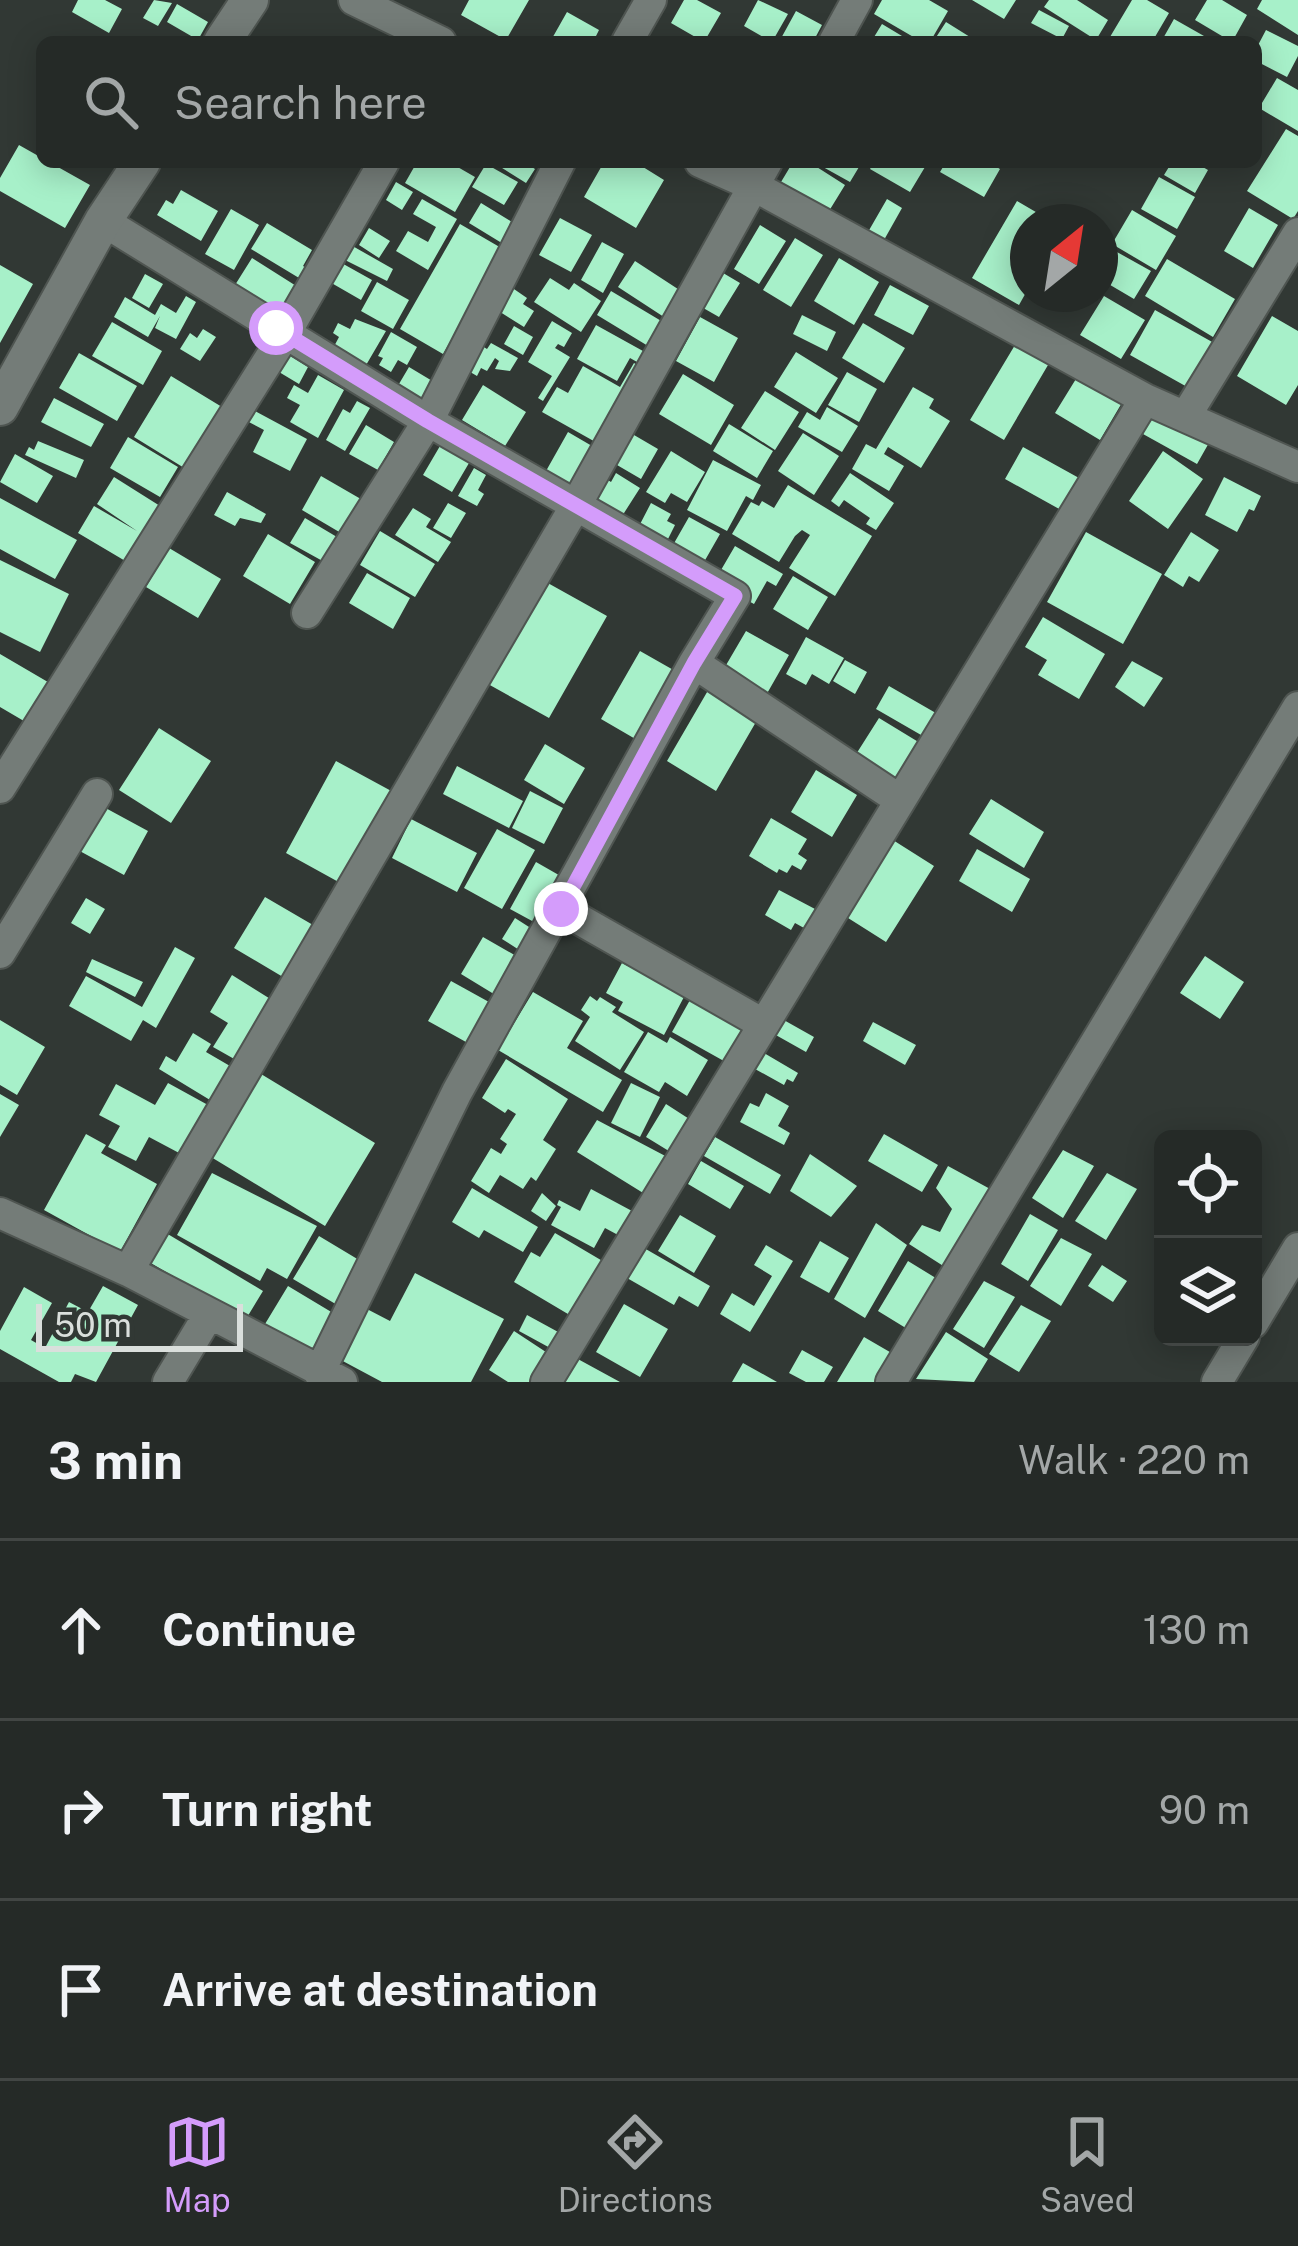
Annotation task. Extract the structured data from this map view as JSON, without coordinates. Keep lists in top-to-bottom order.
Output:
{
  "scale_bar": "50 m",
  "north": "top right",
  "page": {
    "search": "Search here",
    "scale": "50 m",
    "heading": ["3 min", "Walk · 220 m"],
    "list": [
      ["Continue", "130 m"],
      ["Turn right", "90 m"],
      "Arrive at destination"
    ],
    "nav": ["Map", "Directions", "Saved"]
  }
}
